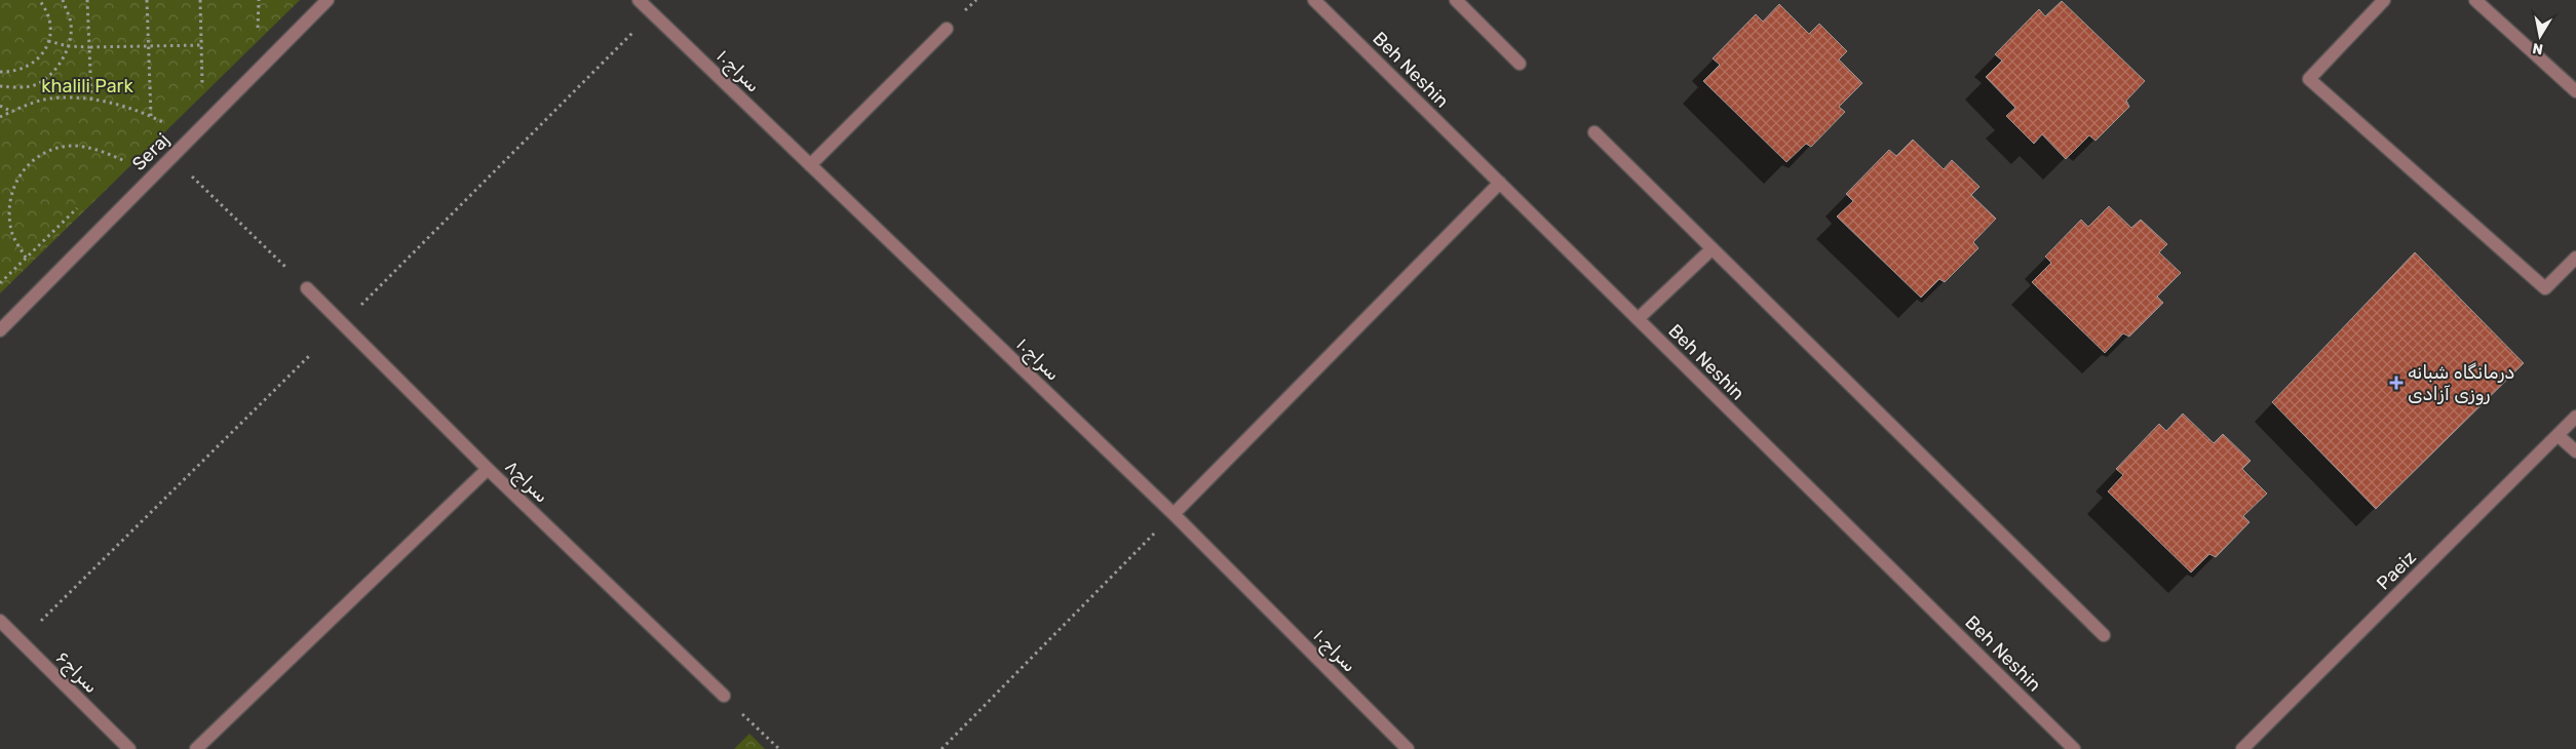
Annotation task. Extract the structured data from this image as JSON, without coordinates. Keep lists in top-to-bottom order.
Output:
{
  "streets": {
    "street": [
      "Beh Neshin",
      "سراج۱۰",
      "Seraj",
      "سراج۸",
      "Paeiz",
      "سراج۶"
    ]
  },
  "parks": ["khalili Park"],
  "places": {
    "health": ["درمانگاه شبانه روزی آزادی"]
  },
  "north": "bottom"
}
